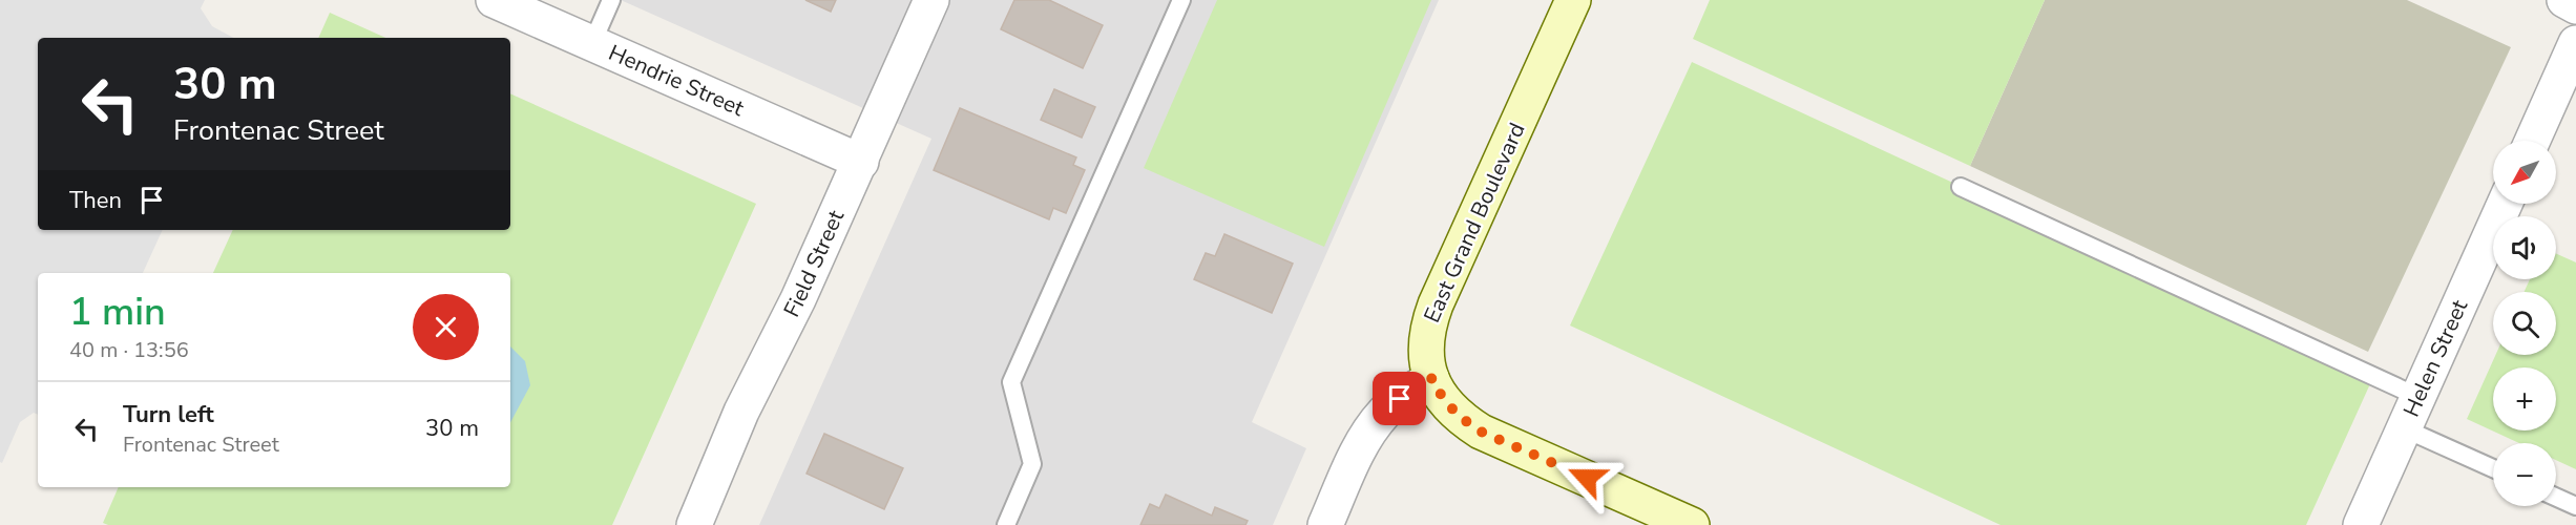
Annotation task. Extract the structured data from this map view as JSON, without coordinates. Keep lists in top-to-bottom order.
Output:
{
  "streets": {
    "main road": ["East Grand Boulevard"],
    "street": ["Hendrie Street", "Field Street", "Helen Street"]
  },
  "crossings": [
    ["Hendrie Street", "Field Street"]
  ],
  "north": "bottom left",
  "page": {
    "turn": ["30 m", "Frontenac Street"],
    "map_buttons": ["+", "−"],
    "then": "Then",
    "heading": ["1 min", "40 m · 13:56"],
    "list": [
      {
        "name": "Turn left",
        "note": "Frontenac Street",
        "value": "30 m"
      }
    ]
  }
}
